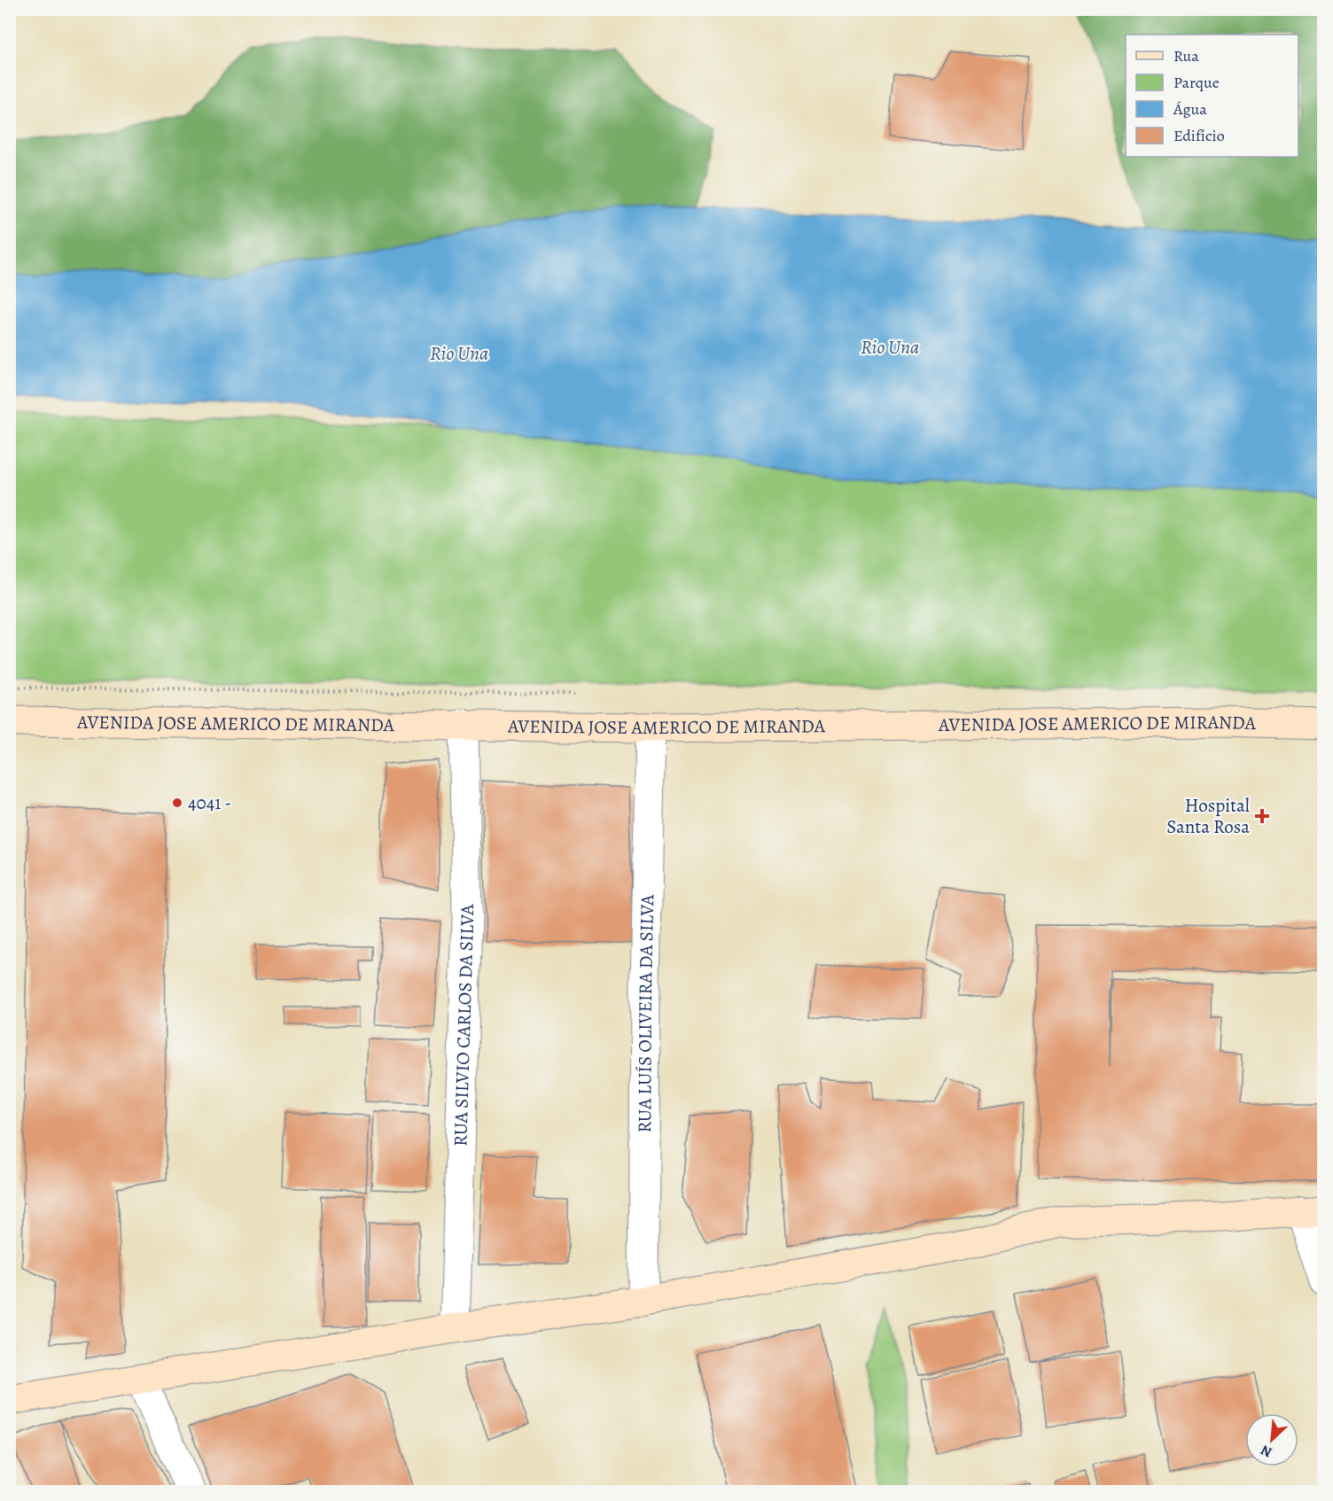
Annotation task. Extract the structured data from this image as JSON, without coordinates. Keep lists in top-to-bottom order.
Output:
{
  "streets": {
    "main road": ["AVENIDA JOSE AMERICO DE MIRANDA"],
    "street": ["RUA LUÍS OLIVEIRA DA SILVA", "RUA SILVIO CARLOS DA SILVA"]
  },
  "crossings": [
    ["AVENIDA JOSE AMERICO DE MIRANDA", "RUA LUÍS OLIVEIRA DA SILVA"],
    ["AVENIDA JOSE AMERICO DE MIRANDA", "RUA SILVIO CARLOS DA SILVA"]
  ],
  "water": ["Rio Una"],
  "places": {
    "other": ["4041 -"],
    "health": ["Hospital Santa Rosa"]
  },
  "legend": [
    "Rua",
    "Parque",
    "Água",
    "Edifício"
  ],
  "north": "bottom left"
}
